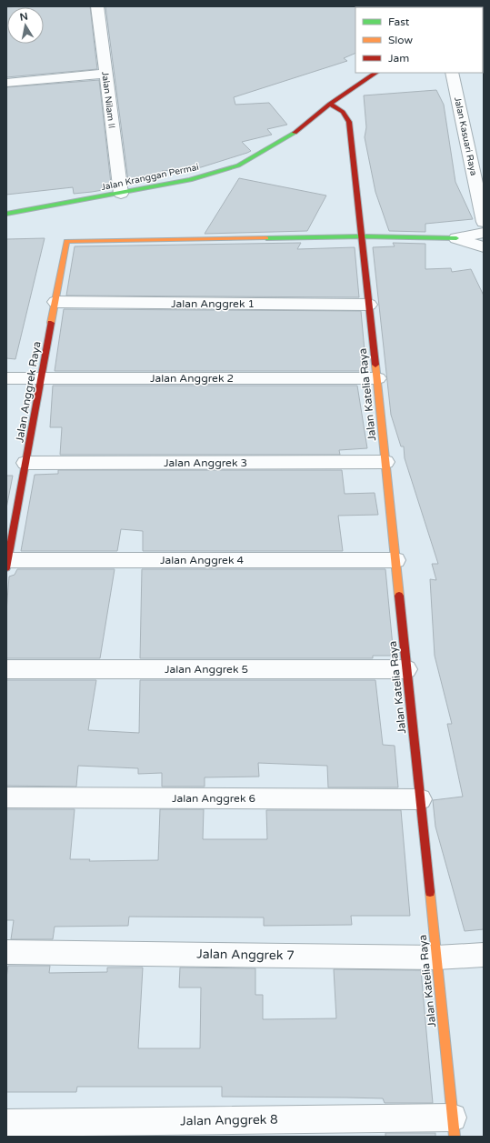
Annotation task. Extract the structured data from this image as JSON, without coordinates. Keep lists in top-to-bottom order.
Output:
{
  "streets": {
    "street": [
      "Jalan Nilam II",
      "Jalan Kasuari Raya",
      "Jalan Kranggan Permai",
      "Jalan Anggrek 1",
      "Jalan Anggrek 2",
      "Jalan Anggrek Raya",
      "Jalan Katelia Raya",
      "Jalan Anggrek 3",
      "Jalan Anggrek 4",
      "Jalan Anggrek 5",
      "Jalan Anggrek 6",
      "Jalan Anggrek 7",
      "Jalan Anggrek 8"
    ]
  },
  "crossings": [
    ["Jalan Nilam II", "Jalan Kranggan Permai"],
    ["Jalan Kranggan Permai", "Jalan Katelia Raya"],
    ["Jalan Anggrek 1", "Jalan Anggrek Raya"],
    ["Jalan Anggrek 1", "Jalan Katelia Raya"],
    ["Jalan Anggrek 2", "Jalan Anggrek Raya"],
    ["Jalan Anggrek 2", "Jalan Katelia Raya"],
    ["Jalan Anggrek Raya", "Jalan Katelia Raya"],
    ["Jalan Anggrek Raya", "Jalan Anggrek 3"],
    ["Jalan Anggrek Raya", "Jalan Anggrek 4"],
    ["Jalan Katelia Raya", "Jalan Anggrek 3"],
    ["Jalan Katelia Raya", "Jalan Anggrek 4"],
    ["Jalan Katelia Raya", "Jalan Anggrek 5"],
    ["Jalan Katelia Raya", "Jalan Anggrek 6"],
    ["Jalan Katelia Raya", "Jalan Anggrek 7"],
    ["Jalan Katelia Raya", "Jalan Anggrek 8"]
  ],
  "legend": ["Fast", "Slow", "Jam"],
  "north": "top"
}
